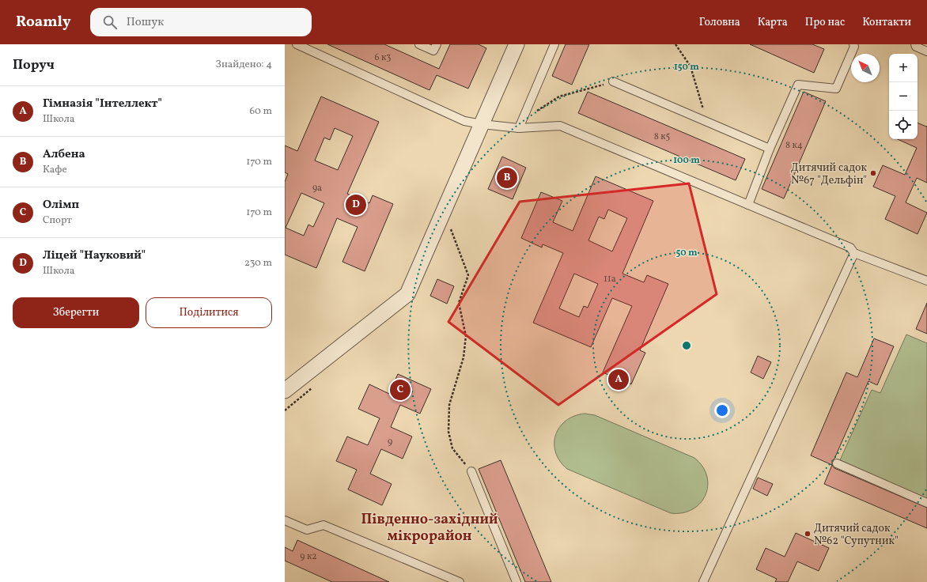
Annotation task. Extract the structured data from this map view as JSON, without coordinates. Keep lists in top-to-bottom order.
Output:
{
  "districts": ["Південно-західний мікрорайон"],
  "places": ["Дитячий садок №67 \"Дельфін\"", "Дитячий садок №62 \"Супутник\""],
  "house_numbers": [
    "6 к3",
    "8 к5",
    "8 к4",
    "9а",
    "11а",
    "9",
    "9 к2"
  ],
  "north": "top left",
  "page": {
    "header": "Roamly",
    "search": "Пошук",
    "nav": [
      "Головна",
      "Карта",
      "Про нас",
      "Контакти"
    ],
    "heading": ["Поруч", "Знайдено: 4"],
    "map_buttons": ["+", "−"],
    "list": [
      {
        "mark": "A",
        "name": "Гімназія \"Інтеллект\"",
        "note": "Школа",
        "value": "60 m"
      },
      {
        "mark": "B",
        "name": "Албена",
        "note": "Кафе",
        "value": "170 m"
      },
      {
        "mark": "C",
        "name": "Олімп",
        "note": "Спорт",
        "value": "170 m"
      },
      {
        "mark": "D",
        "name": "Ліцей \"Науковий\"",
        "note": "Школа",
        "value": "230 m"
      }
    ],
    "pins": [
      "B",
      "D",
      "A",
      "C"
    ],
    "buttons": ["Зберегти", "Поділитися"]
  },
  "rings": ["150 m", "100 m", "50 m"]
}
